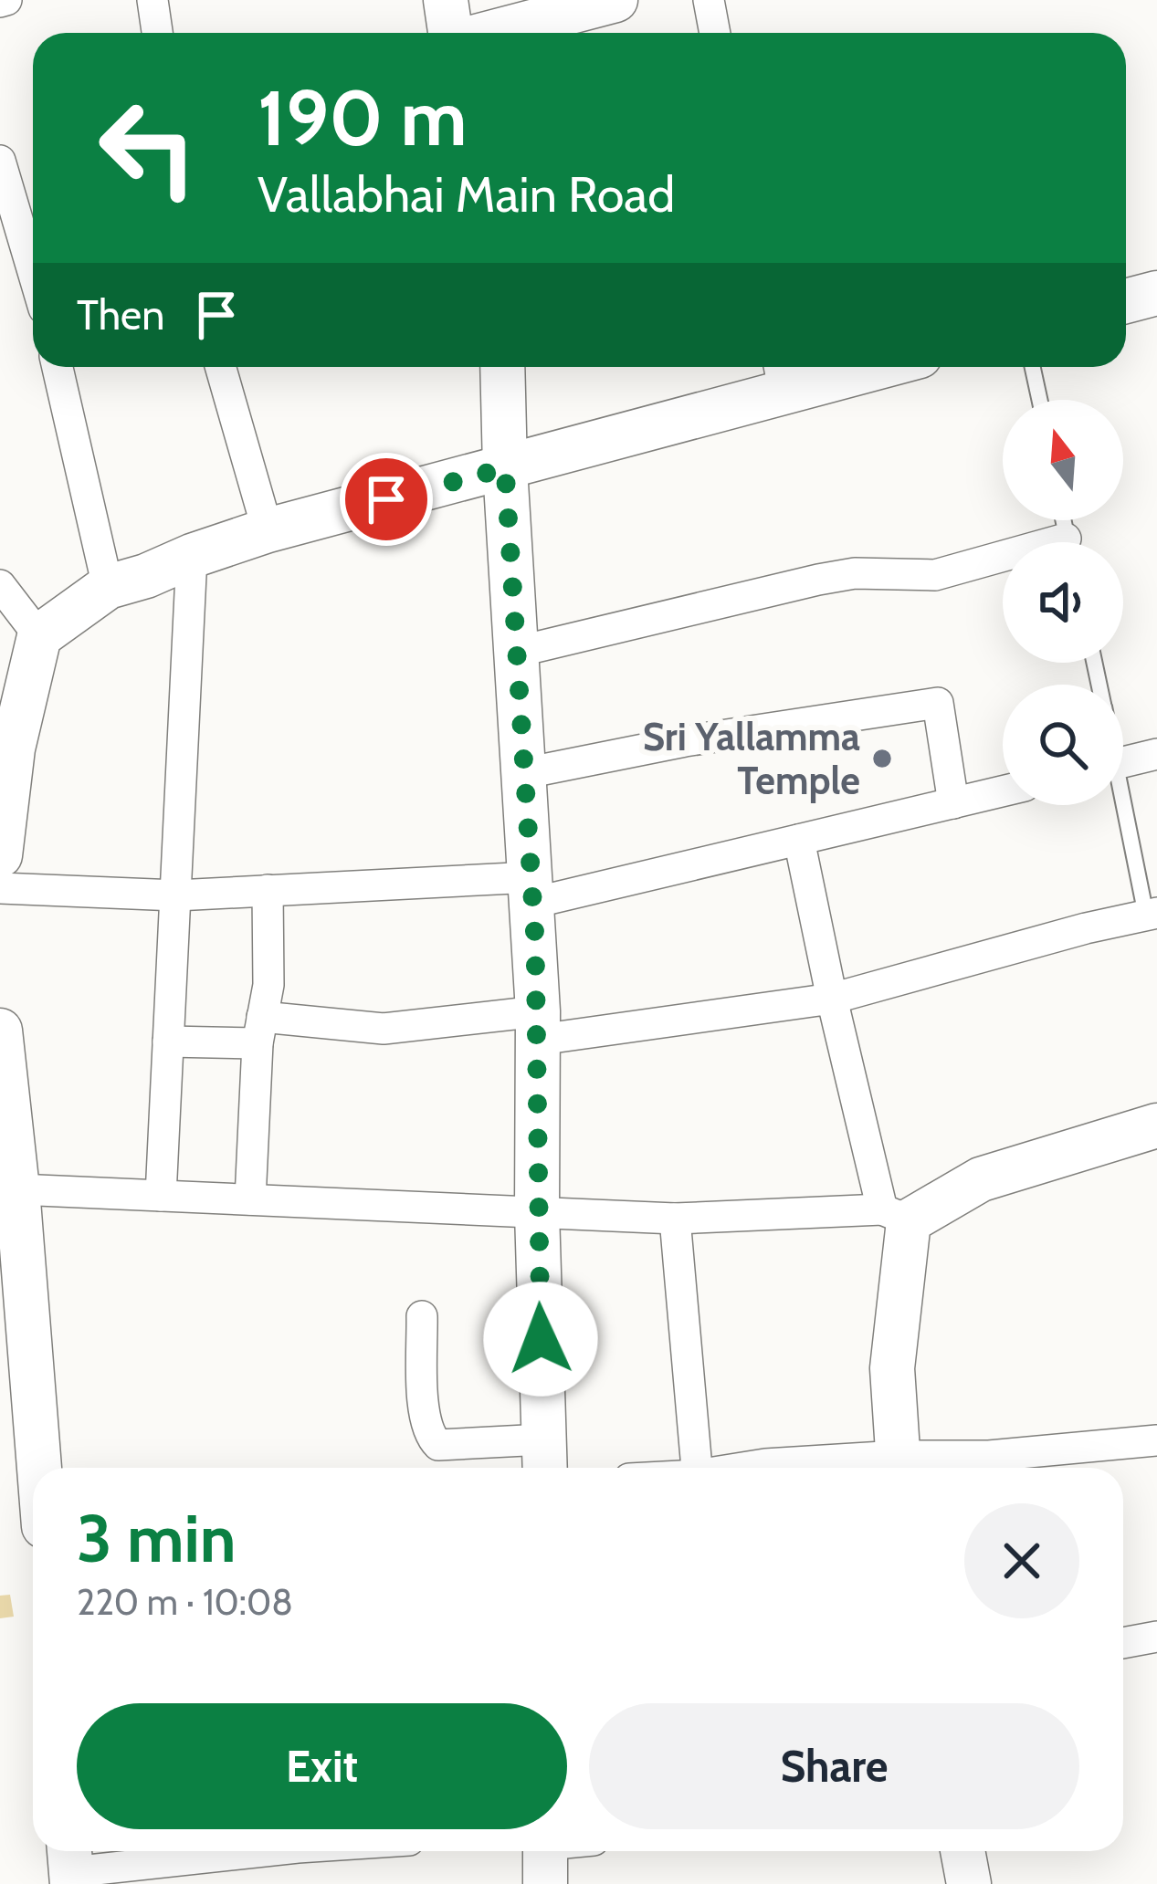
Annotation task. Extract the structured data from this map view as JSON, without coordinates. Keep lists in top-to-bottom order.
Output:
{
  "places": ["Sri Yallamma Temple"],
  "north": "top",
  "page": {
    "turn": ["190 m", "Vallabhai Main Road"],
    "then": "Then",
    "heading": ["3 min", "220 m · 10:08"],
    "buttons": ["Exit", "Share"]
  }
}
